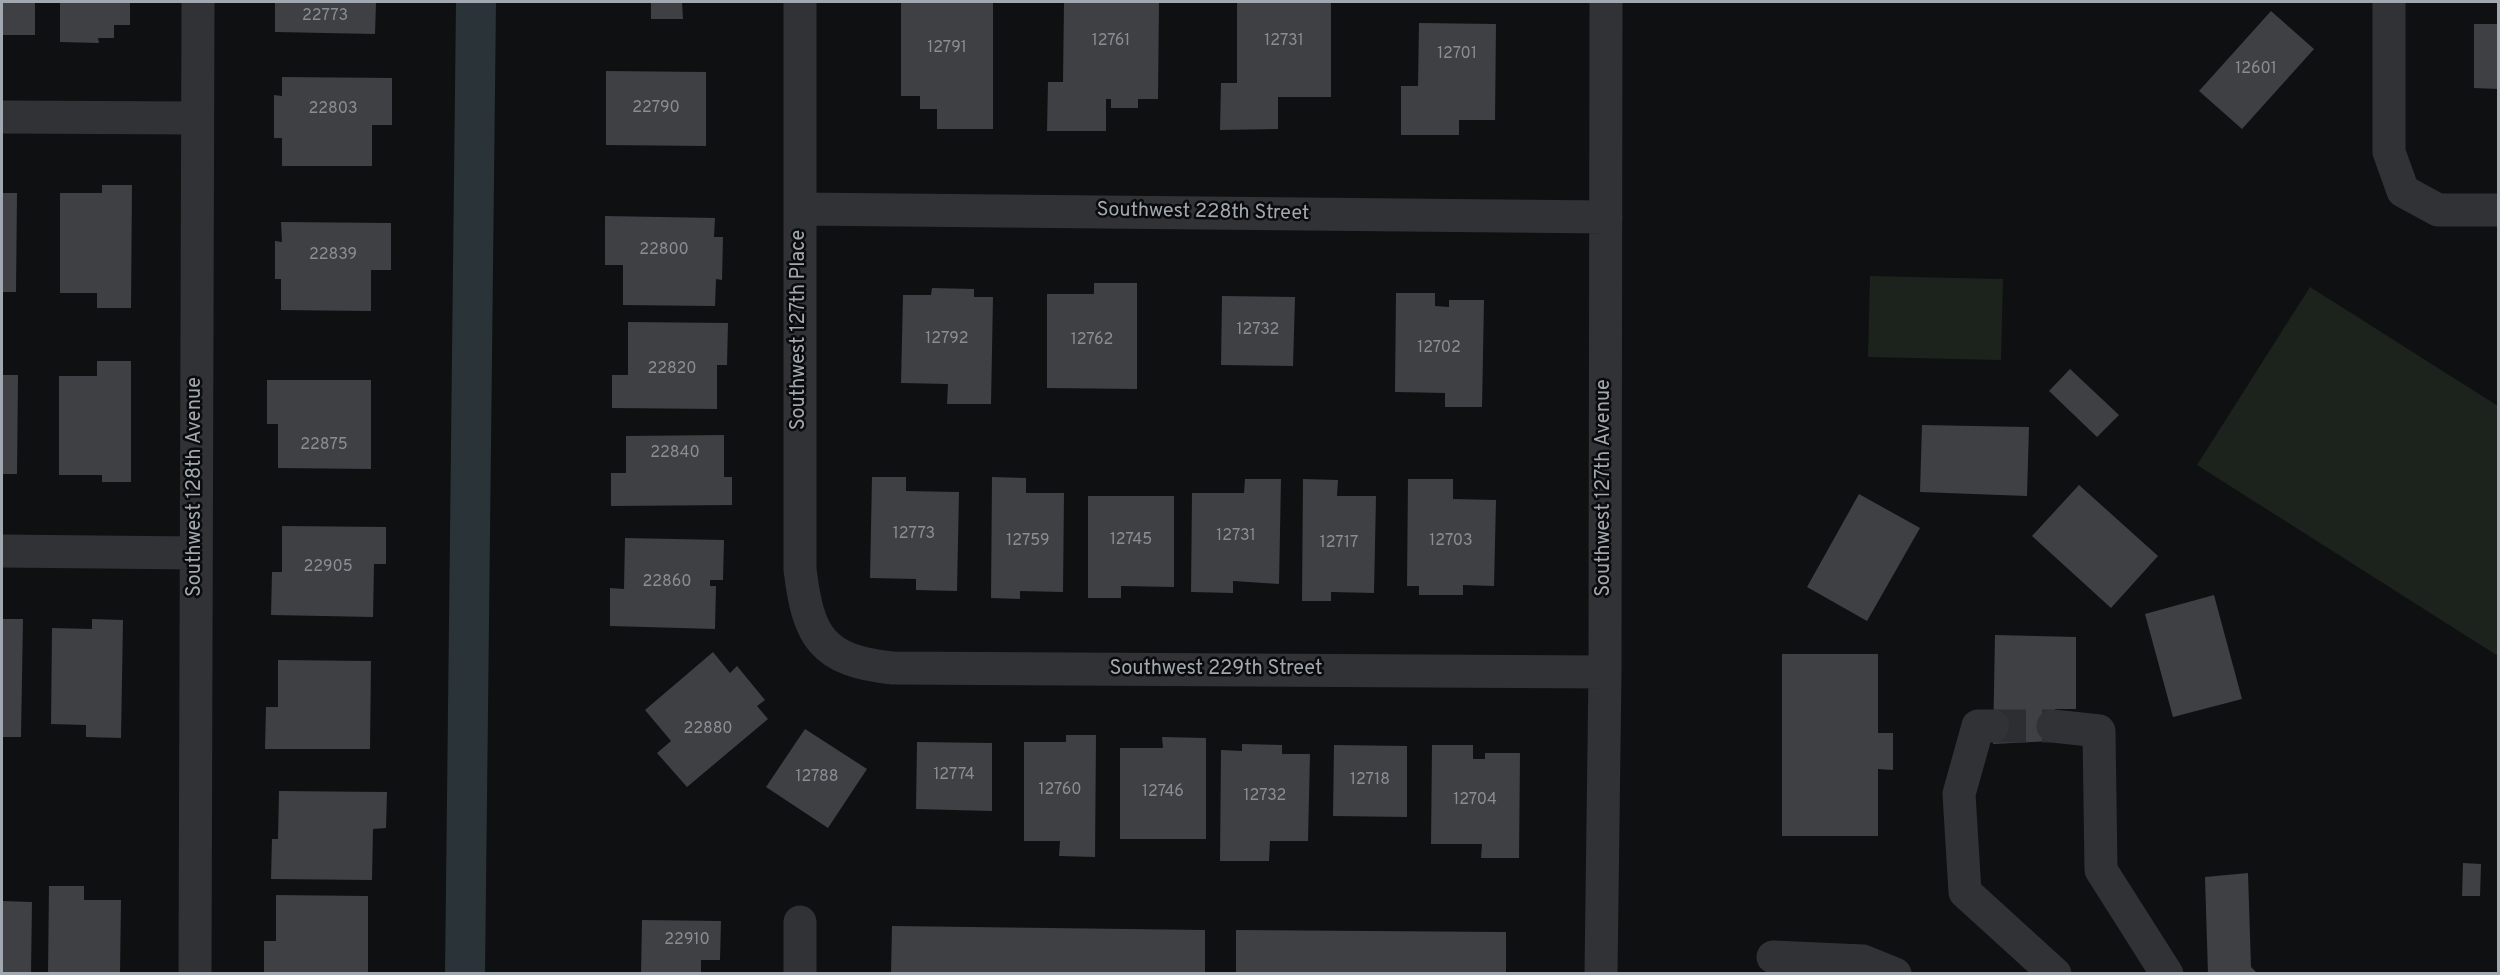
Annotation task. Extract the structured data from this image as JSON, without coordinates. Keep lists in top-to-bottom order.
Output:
{
  "streets": {
    "street": [
      "Southwest 228th Street",
      "Southwest 127th Place",
      "Southwest 128th Avenue",
      "Southwest 127th Avenue",
      "Southwest 229th Street"
    ]
  },
  "crossings": [
    ["Southwest 228th Street", "Southwest 127th Place"],
    ["Southwest 228th Street", "Southwest 127th Avenue"],
    ["Southwest 127th Place", "Southwest 229th Street"],
    ["Southwest 127th Avenue", "Southwest 229th Street"]
  ],
  "house_numbers": [
    "22773",
    "12761",
    "12731",
    "12791",
    "12701",
    "12601",
    "22790",
    "22803",
    "22800",
    "22839",
    "12732",
    "12792",
    "12762",
    "12702",
    "22820",
    "22875",
    "22840",
    "12773",
    "12731",
    "12745",
    "12759",
    "12703",
    "12717",
    "22905",
    "22860",
    "22880",
    "12774",
    "12788",
    "12718",
    "12760",
    "12746",
    "12732",
    "12704",
    "22910"
  ]
}
